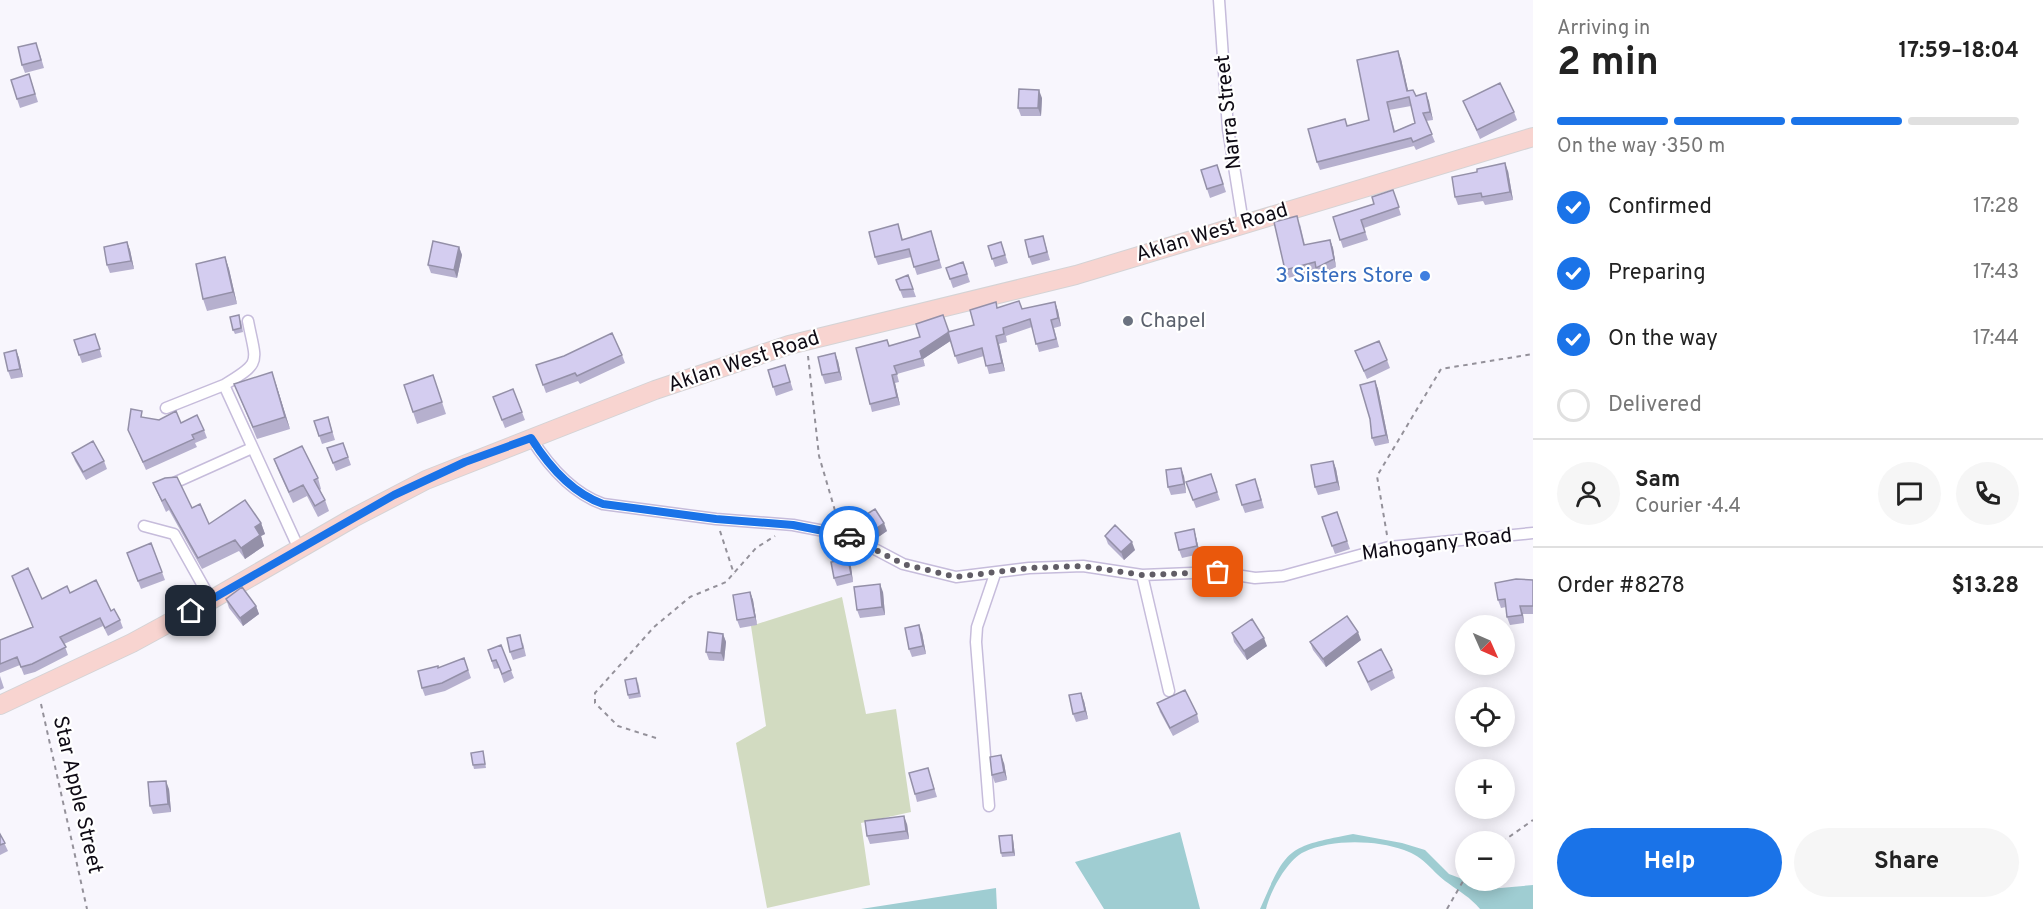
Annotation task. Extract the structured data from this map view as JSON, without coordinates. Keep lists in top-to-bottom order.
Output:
{
  "streets": {
    "main road": ["Aklan West Road"],
    "street": ["Narra Street", "Mahogany Road"],
    "path": ["Star Apple Street"]
  },
  "crossings": [
    ["Narra Street", "Aklan West Road"],
    ["Aklan West Road", "Mahogany Road"],
    ["Aklan West Road", "Star Apple Street"]
  ],
  "places": ["3 Sisters Store", "Chapel"],
  "north": "bottom right",
  "page": {
    "heading": ["2 min", "Arriving in", "17:59–18:04"],
    "panel": [
      "Sam",
      "Courier · 4.4",
      "Order #8278",
      "$13.28"
    ],
    "bar": "On the way · 350 m",
    "list": [
      ["Confirmed", "17:28"],
      ["Preparing", "17:43"],
      ["On the way", "17:44"],
      "Delivered"
    ],
    "map_buttons": ["+", "−"],
    "buttons": ["Help", "Share"]
  }
}
